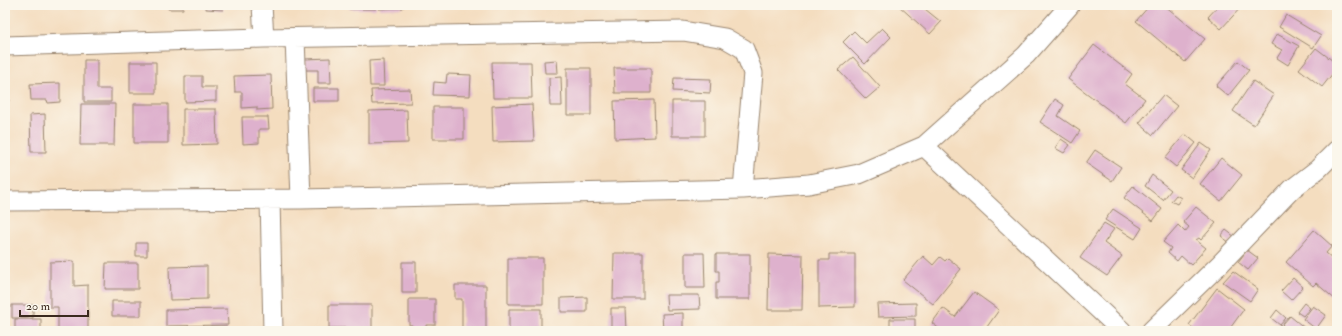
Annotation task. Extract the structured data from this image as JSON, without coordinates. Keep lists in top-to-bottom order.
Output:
{
  "scale_bar": "20 m"
}
